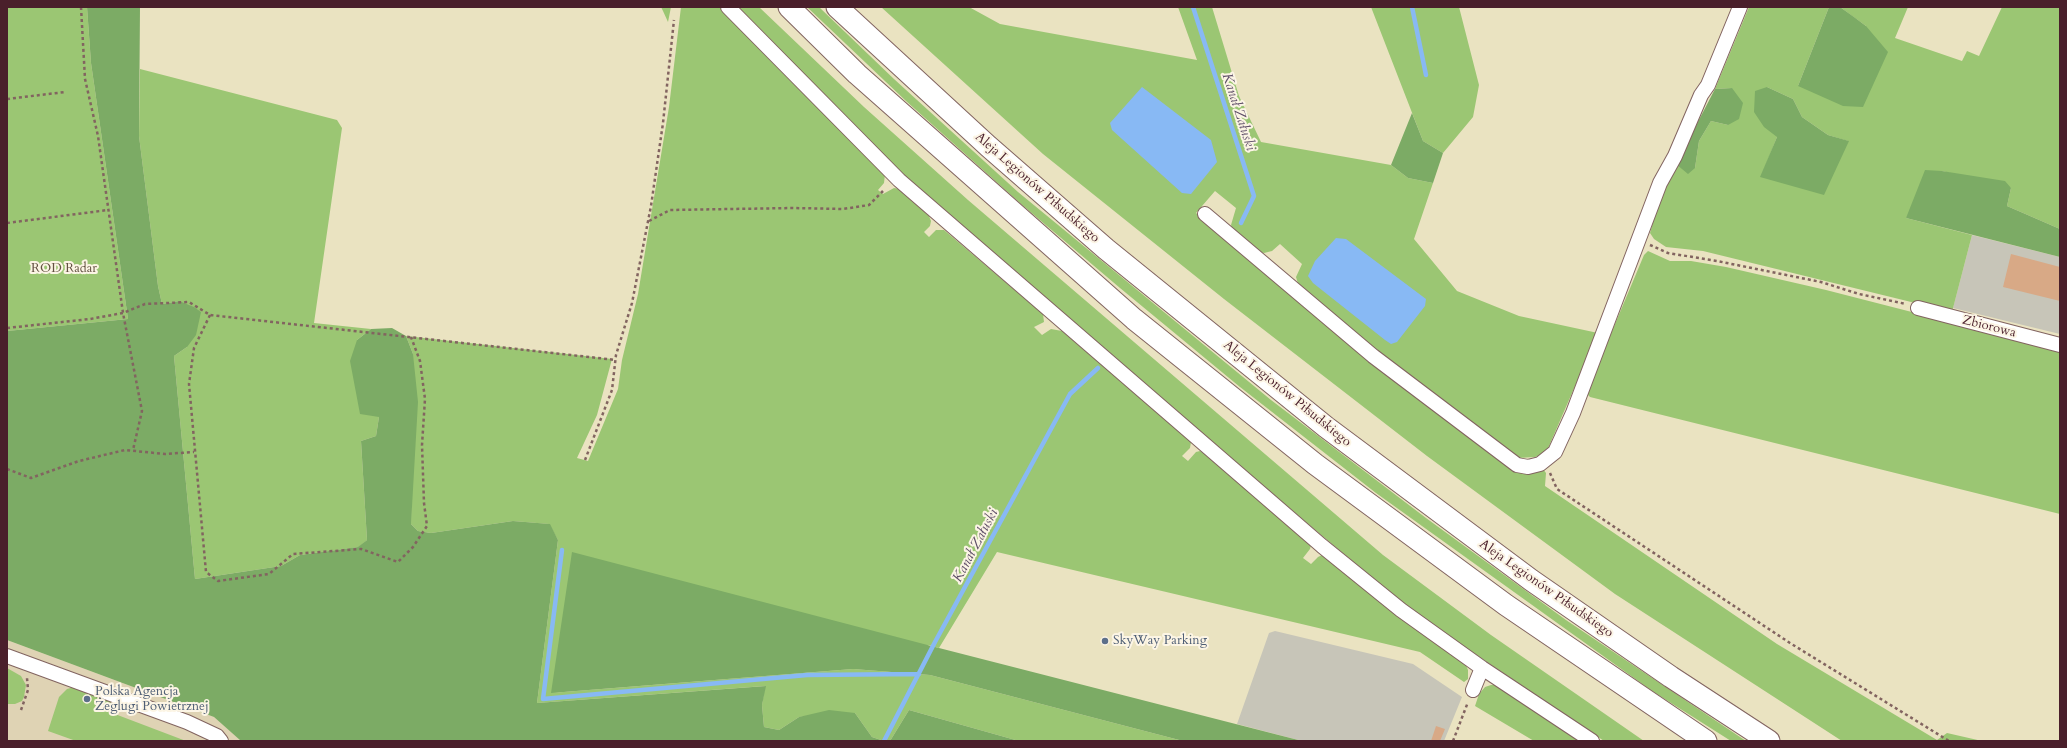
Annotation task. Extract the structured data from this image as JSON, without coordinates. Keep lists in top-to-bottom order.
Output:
{
  "streets": {
    "highway": ["Aleja Legionów Piłsudskiego"],
    "street": ["Zbiorowa"]
  },
  "water": ["Kanał Załuski"],
  "parks": ["ROD Radar"],
  "places": ["SkyWay Parking", "Polska Agencja Żeglugi Powietrznej"]
}
